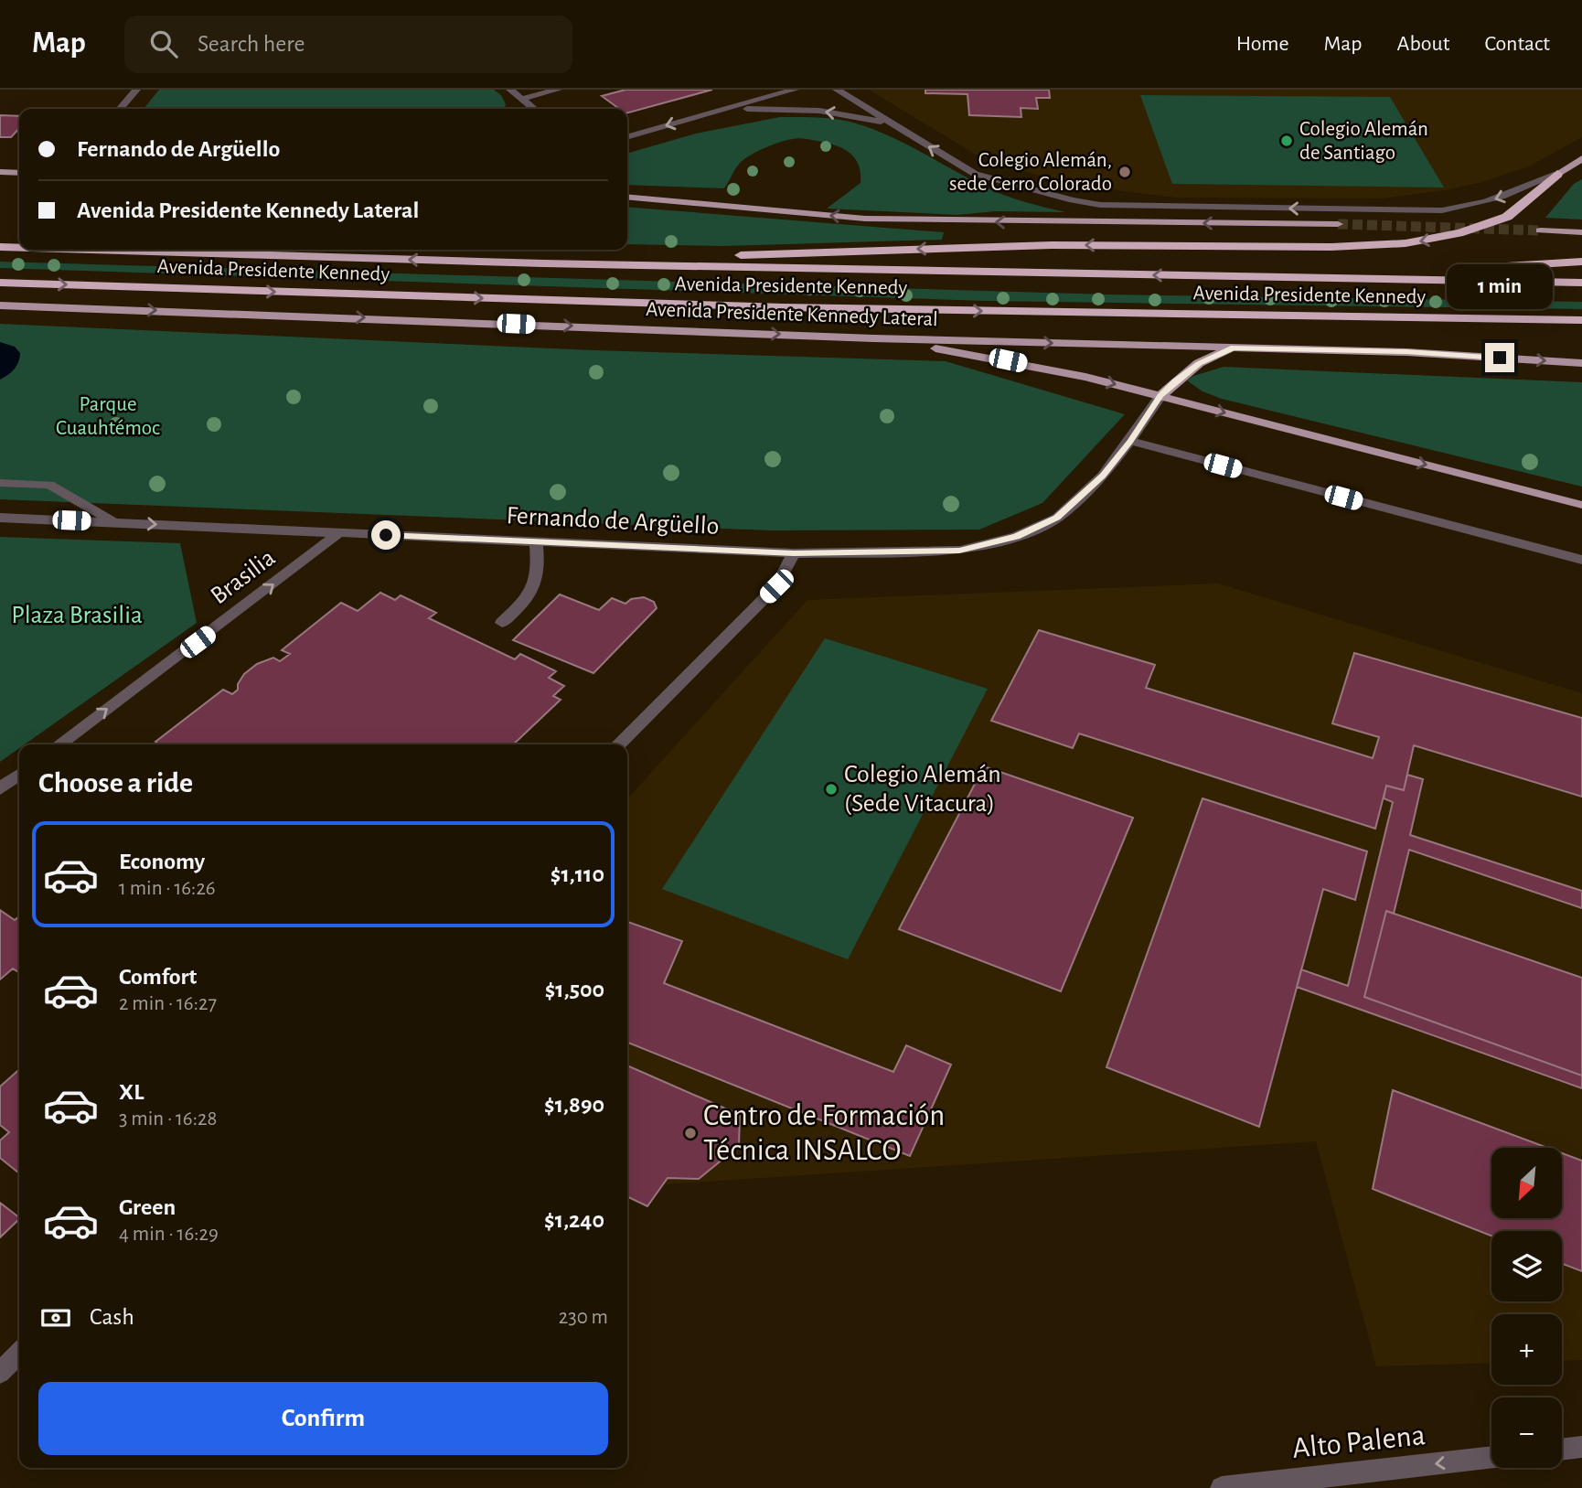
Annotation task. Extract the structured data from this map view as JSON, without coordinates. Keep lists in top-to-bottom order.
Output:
{
  "streets": {
    "highway": ["Avenida Presidente Kennedy"],
    "main road": ["Avenida Presidente Kennedy Lateral"],
    "street": ["Fernando de Argüello", "Brasilia", "Alto Palena"]
  },
  "crossings": [
    ["Fernando de Argüello", "Brasilia"]
  ],
  "one_way": ["Brasilia", "Alto Palena"],
  "parks": ["Parque Cuauhtémoc", "Plaza Brasilia"],
  "places": [
    "Colegio Alemán de Santiago",
    "Colegio Alemán, sede Cerro Colorado",
    "Colegio Alemán (Sede Vitacura)",
    "Centro de Formación Técnica INSALCO"
  ],
  "north": "bottom left",
  "page": {
    "header": "Map",
    "search": "Search here",
    "nav": [
      "Home",
      "Map",
      "About",
      "Contact"
    ],
    "banner": ["Fernando de Argüello", "Avenida Presidente Kennedy Lateral"],
    "bubble": "1 min",
    "heading": "Choose a ride",
    "list": [
      {
        "name": "Economy",
        "note": "1 min · 16:26",
        "value": "$1,110"
      },
      {
        "name": "Comfort",
        "note": "2 min · 16:27",
        "value": "$1,500"
      },
      {
        "name": "XL",
        "note": "3 min · 16:28",
        "value": "$1,890"
      },
      {
        "name": "Green",
        "note": "4 min · 16:29",
        "value": "$1,240"
      }
    ],
    "map_buttons": ["+", "−"],
    "pay": ["Cash", "230 m"],
    "buttons": "Confirm"
  }
}
